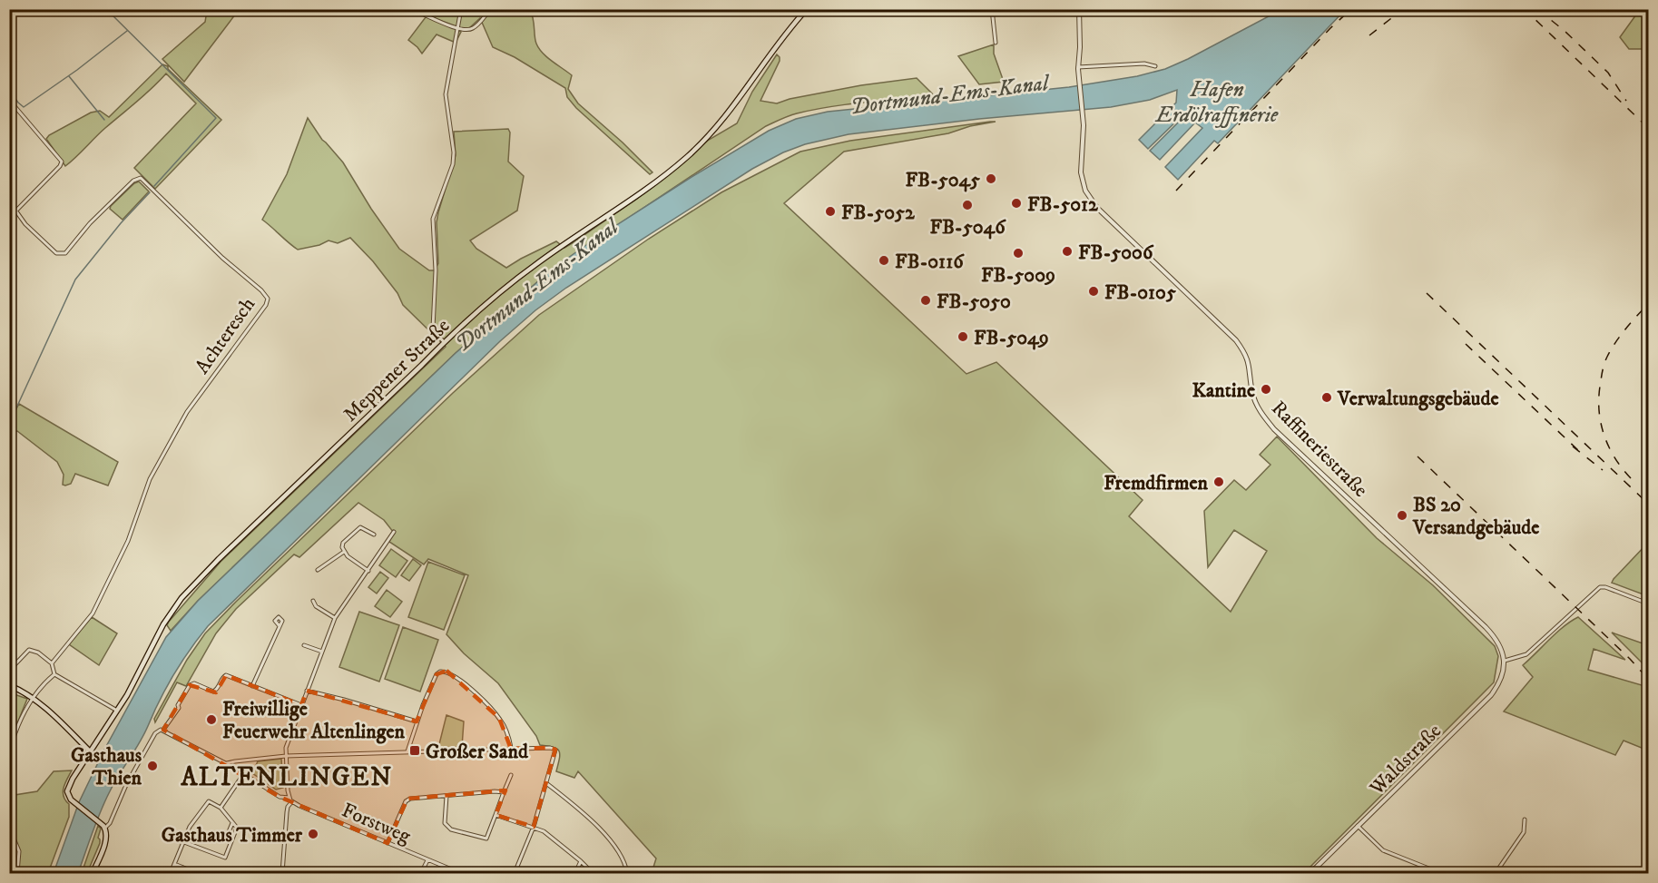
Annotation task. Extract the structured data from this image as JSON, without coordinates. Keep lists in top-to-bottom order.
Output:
{
  "streets": {
    "main road": ["Meppener Straße"],
    "street": [
      "Achteresch",
      "Raffineriestraße",
      "Waldstraße",
      "Forstweg"
    ]
  },
  "crossings": [
    ["Raffineriestraße", "Waldstraße"]
  ],
  "districts": ["ALTENLINGEN"],
  "water": ["Hafen Erdölraffinerie", "Dortmund-Ems-Kanal"],
  "places": {
    "other": [
      "FB-5045",
      "FB-5012",
      "FB-5046",
      "FB-5052",
      "FB-5006",
      "FB-5009",
      "FB-0116",
      "FB-0105",
      "FB-5050",
      "FB-5049",
      "Kantine",
      "Verwaltungsgebäude",
      "Fremdfirmen",
      "BS 20 Versandgebäude",
      "Freiwillige Feuerwehr Altenlingen",
      "Gasthaus Thien",
      "Gasthaus Timmer"
    ],
    "transit": ["Großer Sand"]
  }
}
